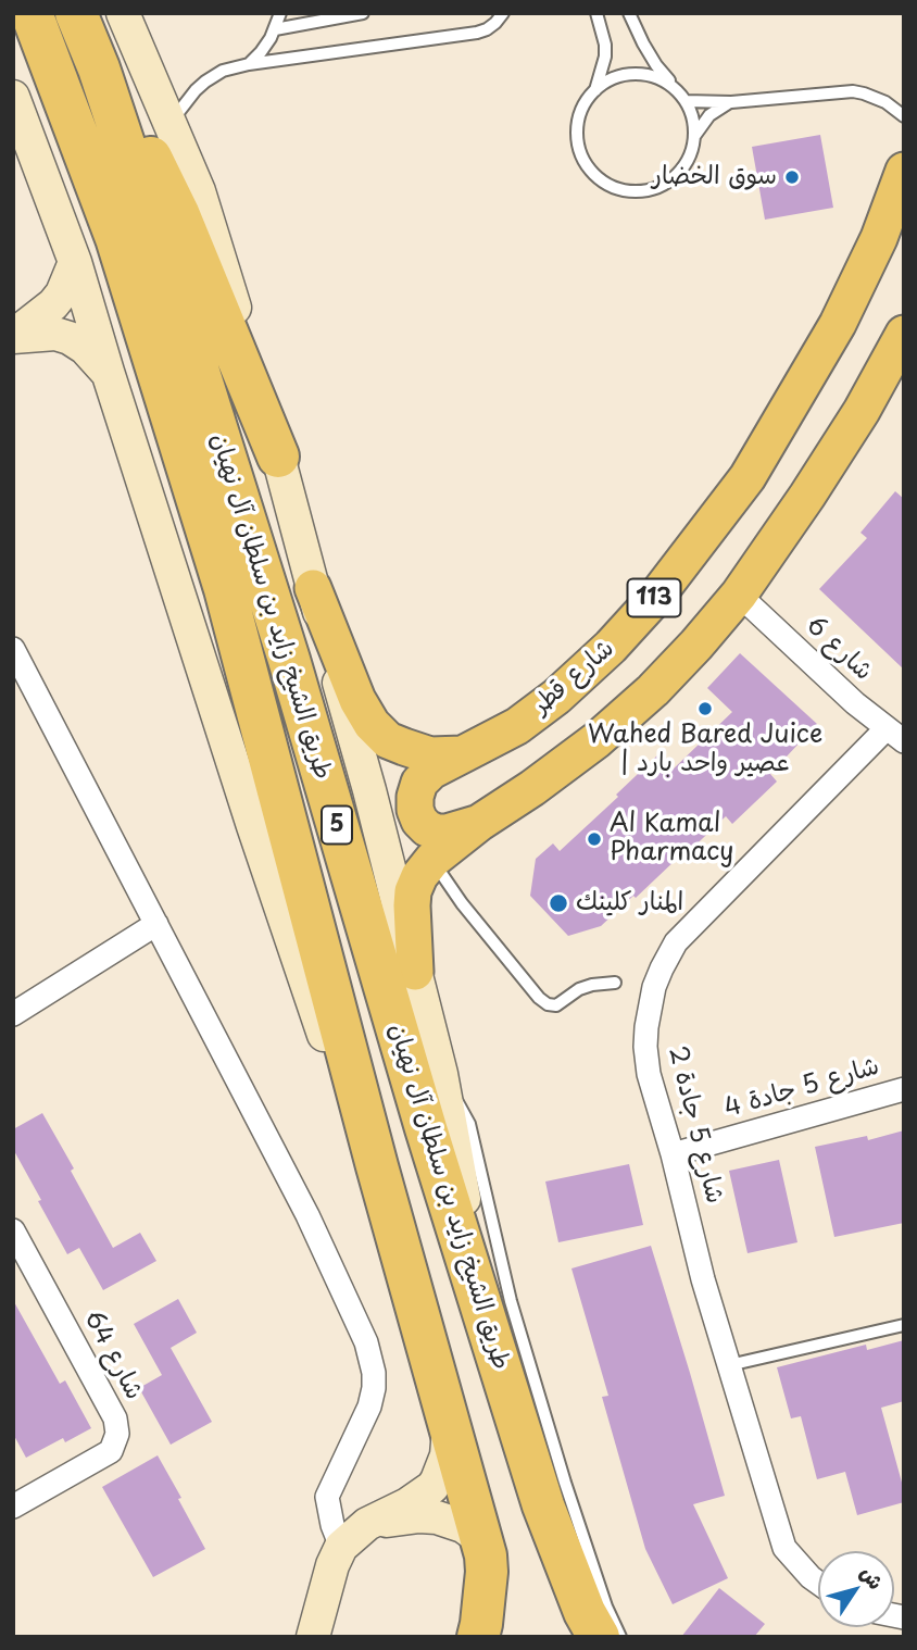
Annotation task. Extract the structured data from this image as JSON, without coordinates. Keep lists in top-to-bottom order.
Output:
{
  "streets": {
    "highway": ["طريق الشيخ زايد بن سلطان آل نهيان", "5"],
    "main road": ["113", "شارع قطر"],
    "street": [
      "شارع 6",
      "شارع 5 جادة 4",
      "شارع 5 جادة 2",
      "شارع 64"
    ]
  },
  "crossings": [
    ["113", "شارع 6"],
    ["شارع 6", "شارع 5 جادة 2"],
    ["شارع 5 جادة 4", "شارع 5 جادة 2"]
  ],
  "places": [
    "سوق الخضار",
    "Wahed Bared Juice | عصير واحد بارد",
    "Al Kamal Pharmacy",
    "المنار كلينك"
  ],
  "north": "top right"
}
